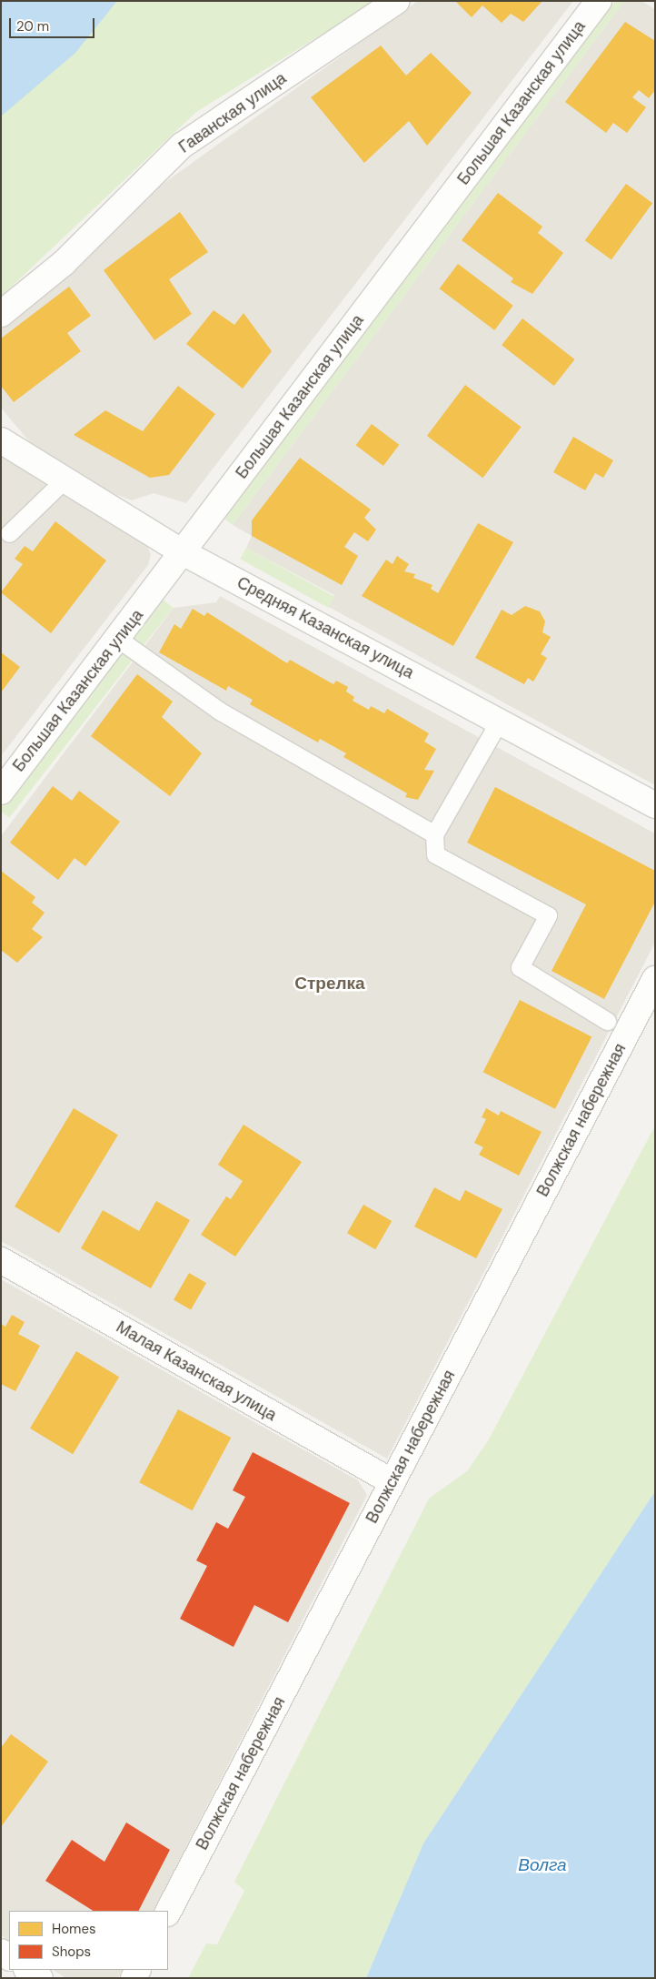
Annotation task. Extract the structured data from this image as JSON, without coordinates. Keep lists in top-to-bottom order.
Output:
{
  "streets": {
    "street": [
      "Большая Казанская улица",
      "Гаванская улица",
      "Средняя Казанская улица",
      "Волжская набережная",
      "Малая Казанская улица"
    ]
  },
  "crossings": [
    ["Большая Казанская улица", "Средняя Казанская улица"],
    ["Волжская набережная", "Малая Казанская улица"]
  ],
  "districts": ["Стрелка"],
  "water": ["Волга"],
  "legend": ["Homes", "Shops"],
  "scale_bar": "20 m"
}
